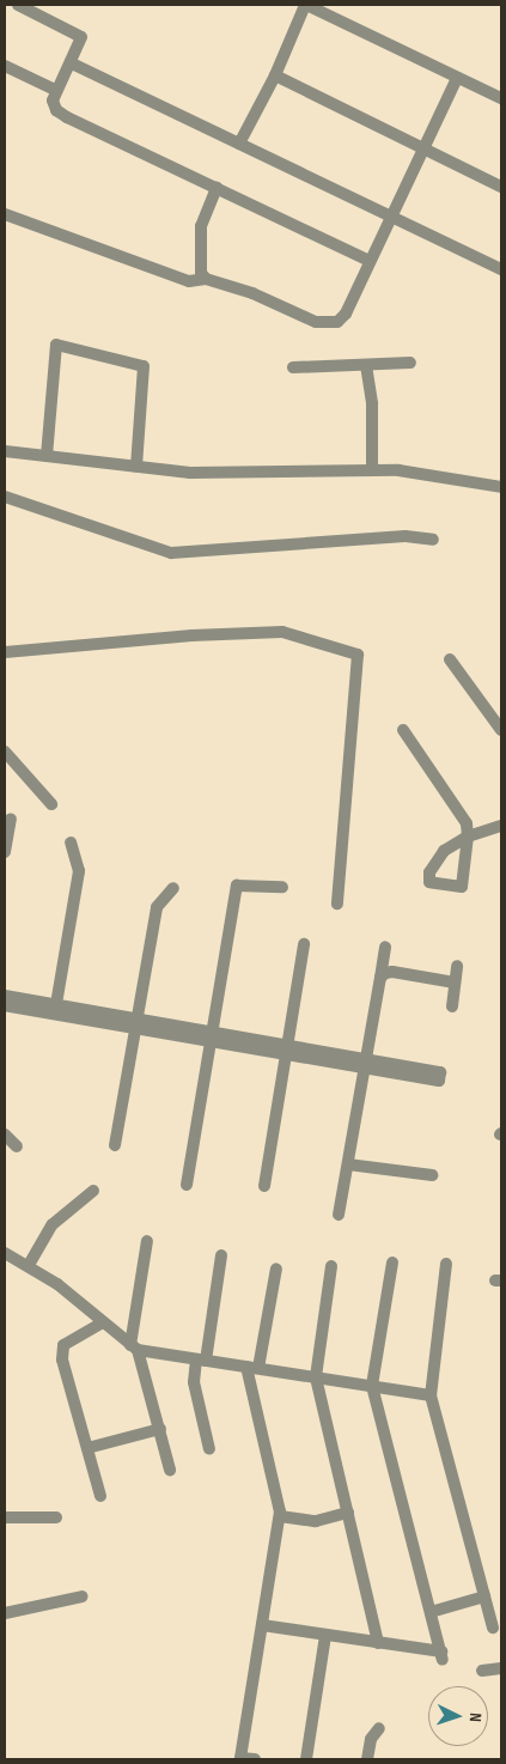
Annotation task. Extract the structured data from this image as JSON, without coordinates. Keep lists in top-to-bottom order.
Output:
{
  "north": "right"
}
